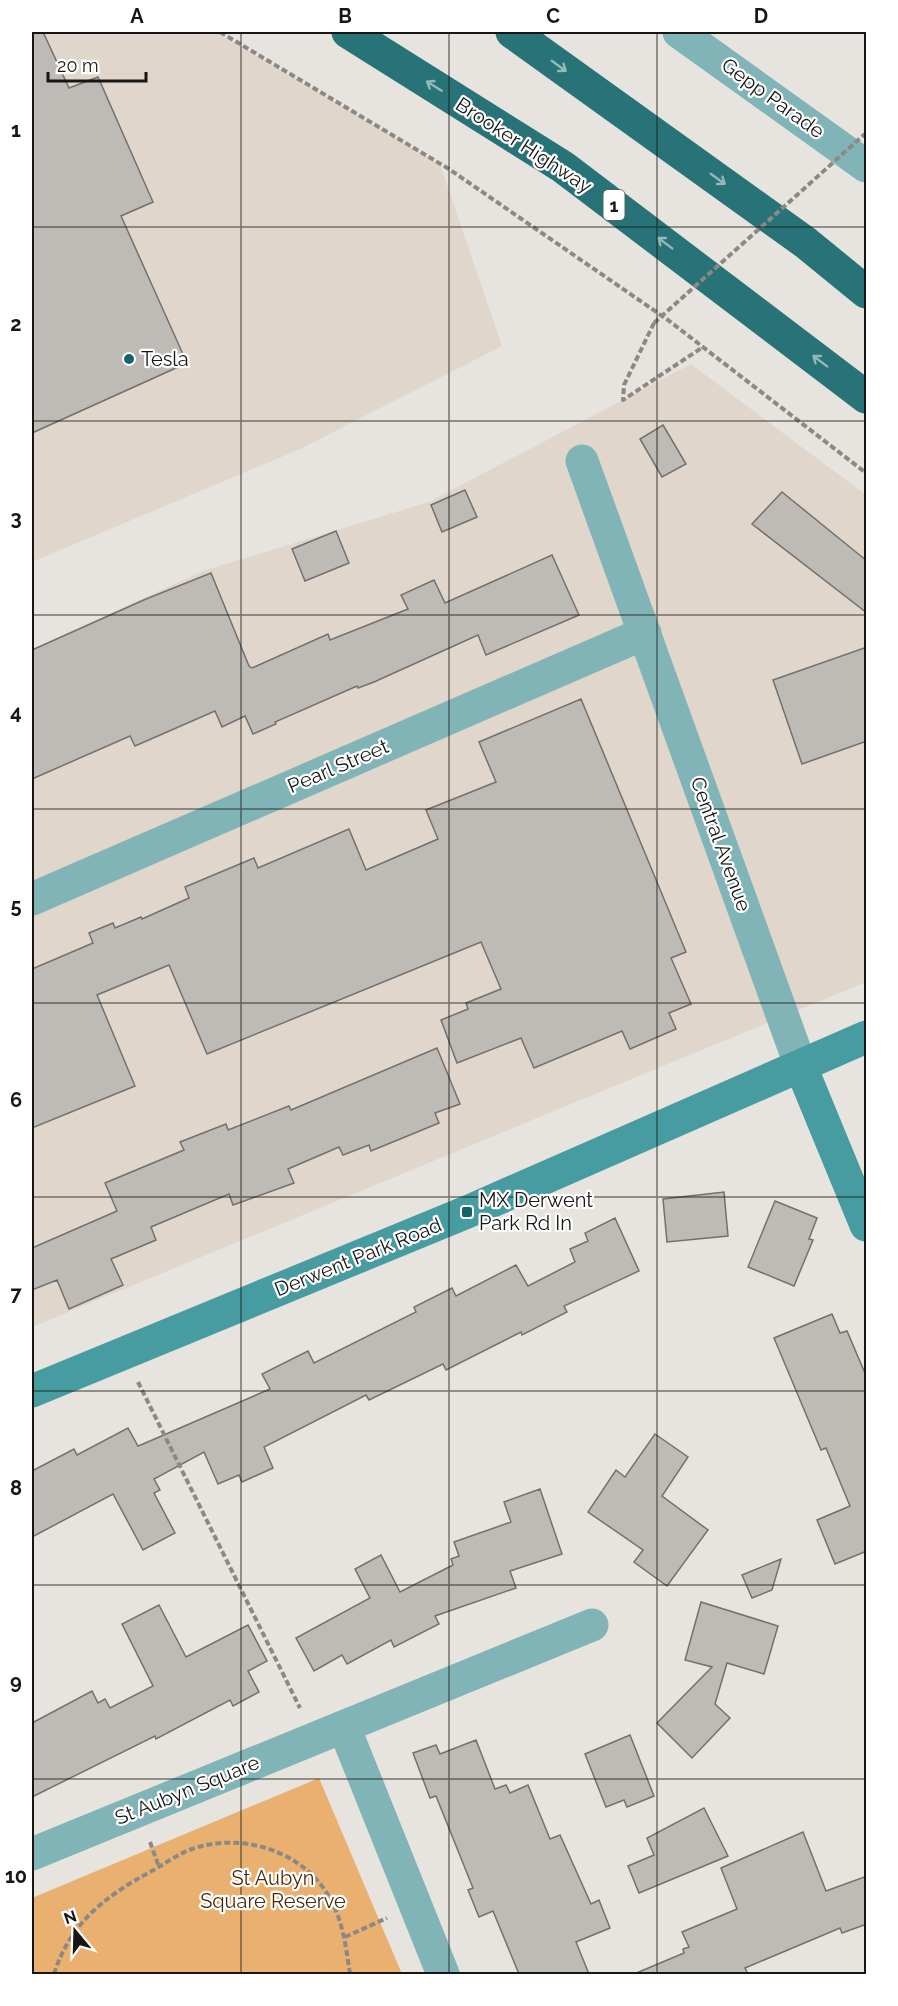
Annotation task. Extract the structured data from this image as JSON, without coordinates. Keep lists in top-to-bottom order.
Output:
{
  "streets": {
    "highway": ["Brooker Highway", "1"],
    "street": [
      "Gepp Parade",
      "Pearl Street",
      "Central Avenue",
      "Derwent Park Road",
      "St Aubyn Square"
    ]
  },
  "crossings": [
    ["Pearl Street", "Central Avenue"],
    ["Central Avenue", "Derwent Park Road"]
  ],
  "parks": ["St Aubyn Square Reserve"],
  "places": {
    "other": ["Tesla"],
    "transit": ["MX Derwent Park Rd In"]
  },
  "scale_bar": "20 m",
  "north": "top",
  "grid": {
    "columns": [
      "A",
      "B",
      "C",
      "D"
    ],
    "rows": [
      "1",
      "2",
      "3",
      "4",
      "5",
      "6",
      "7",
      "8",
      "9",
      "10"
    ]
  }
}
